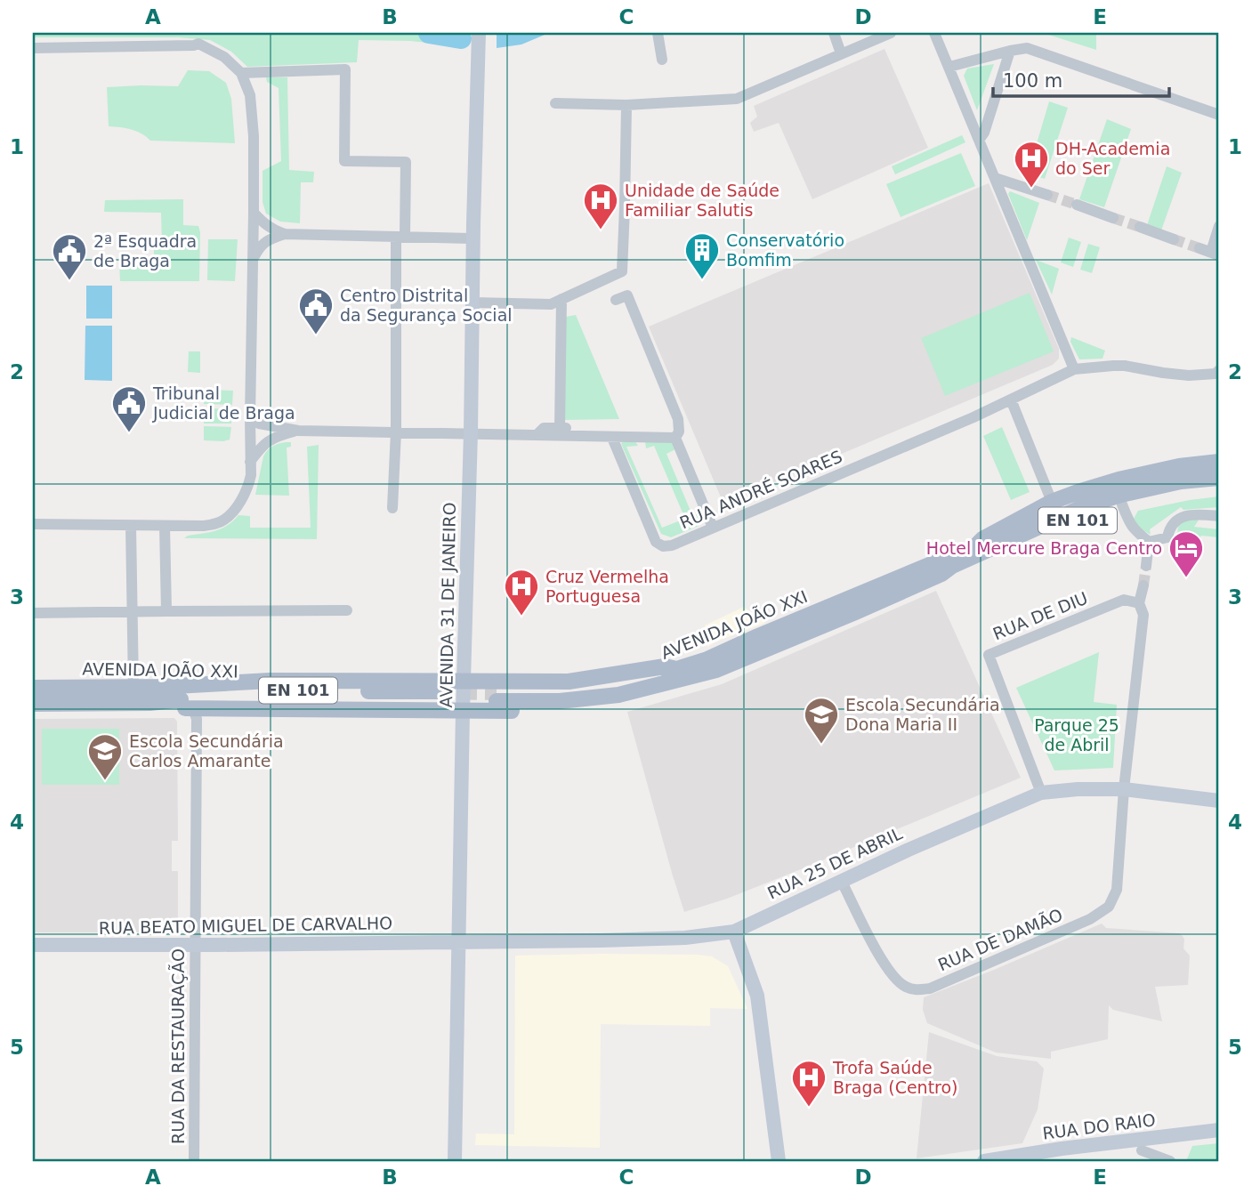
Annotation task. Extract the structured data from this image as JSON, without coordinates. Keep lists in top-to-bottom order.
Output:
{
  "streets": {
    "main road": [
      "EN 101",
      "AVENIDA 31 DE JANEIRO",
      "AVENIDA JOÃO XXI",
      "RUA 25 DE ABRIL",
      "RUA BEATO MIGUEL DE CARVALHO",
      "RUA DO RAIO"
    ],
    "street": [
      "RUA ANDRÉ SOARES",
      "RUA DE DIU",
      "RUA DE DAMÃO",
      "RUA DA RESTAURAÇÃO"
    ]
  },
  "crossings": [
    ["AVENIDA 31 DE JANEIRO", "RUA 25 DE ABRIL"],
    ["AVENIDA 31 DE JANEIRO", "RUA BEATO MIGUEL DE CARVALHO"],
    ["RUA DE DIU", "RUA 25 DE ABRIL"],
    ["AVENIDA JOÃO XXI", "RUA DA RESTAURAÇÃO"],
    ["RUA 25 DE ABRIL", "RUA BEATO MIGUEL DE CARVALHO"],
    ["RUA 25 DE ABRIL", "RUA DE DAMÃO"],
    ["RUA BEATO MIGUEL DE CARVALHO", "RUA DA RESTAURAÇÃO"]
  ],
  "parks": ["Parque 25 de Abril"],
  "places": {
    "hospital": [
      "DH-Academia do Ser",
      "Unidade de Saúde Familiar Salutis",
      "Cruz Vermelha Portuguesa",
      "Trofa Saúde Braga (Centro)"
    ],
    "building": ["Conservatório Bomfim"],
    "public building": ["2ª Esquadra de Braga", "Centro Distrital da Segurança Social", "Tribunal Judicial de Braga"],
    "hotel": ["Hotel Mercure Braga Centro"],
    "school or university": ["Escola Secundária Dona Maria II", "Escola Secundária Carlos Amarante"]
  },
  "scale_bar": "100 m",
  "grid": {
    "columns": [
      "A",
      "B",
      "C",
      "D",
      "E"
    ],
    "rows": [
      "1",
      "2",
      "3",
      "4",
      "5"
    ]
  }
}
